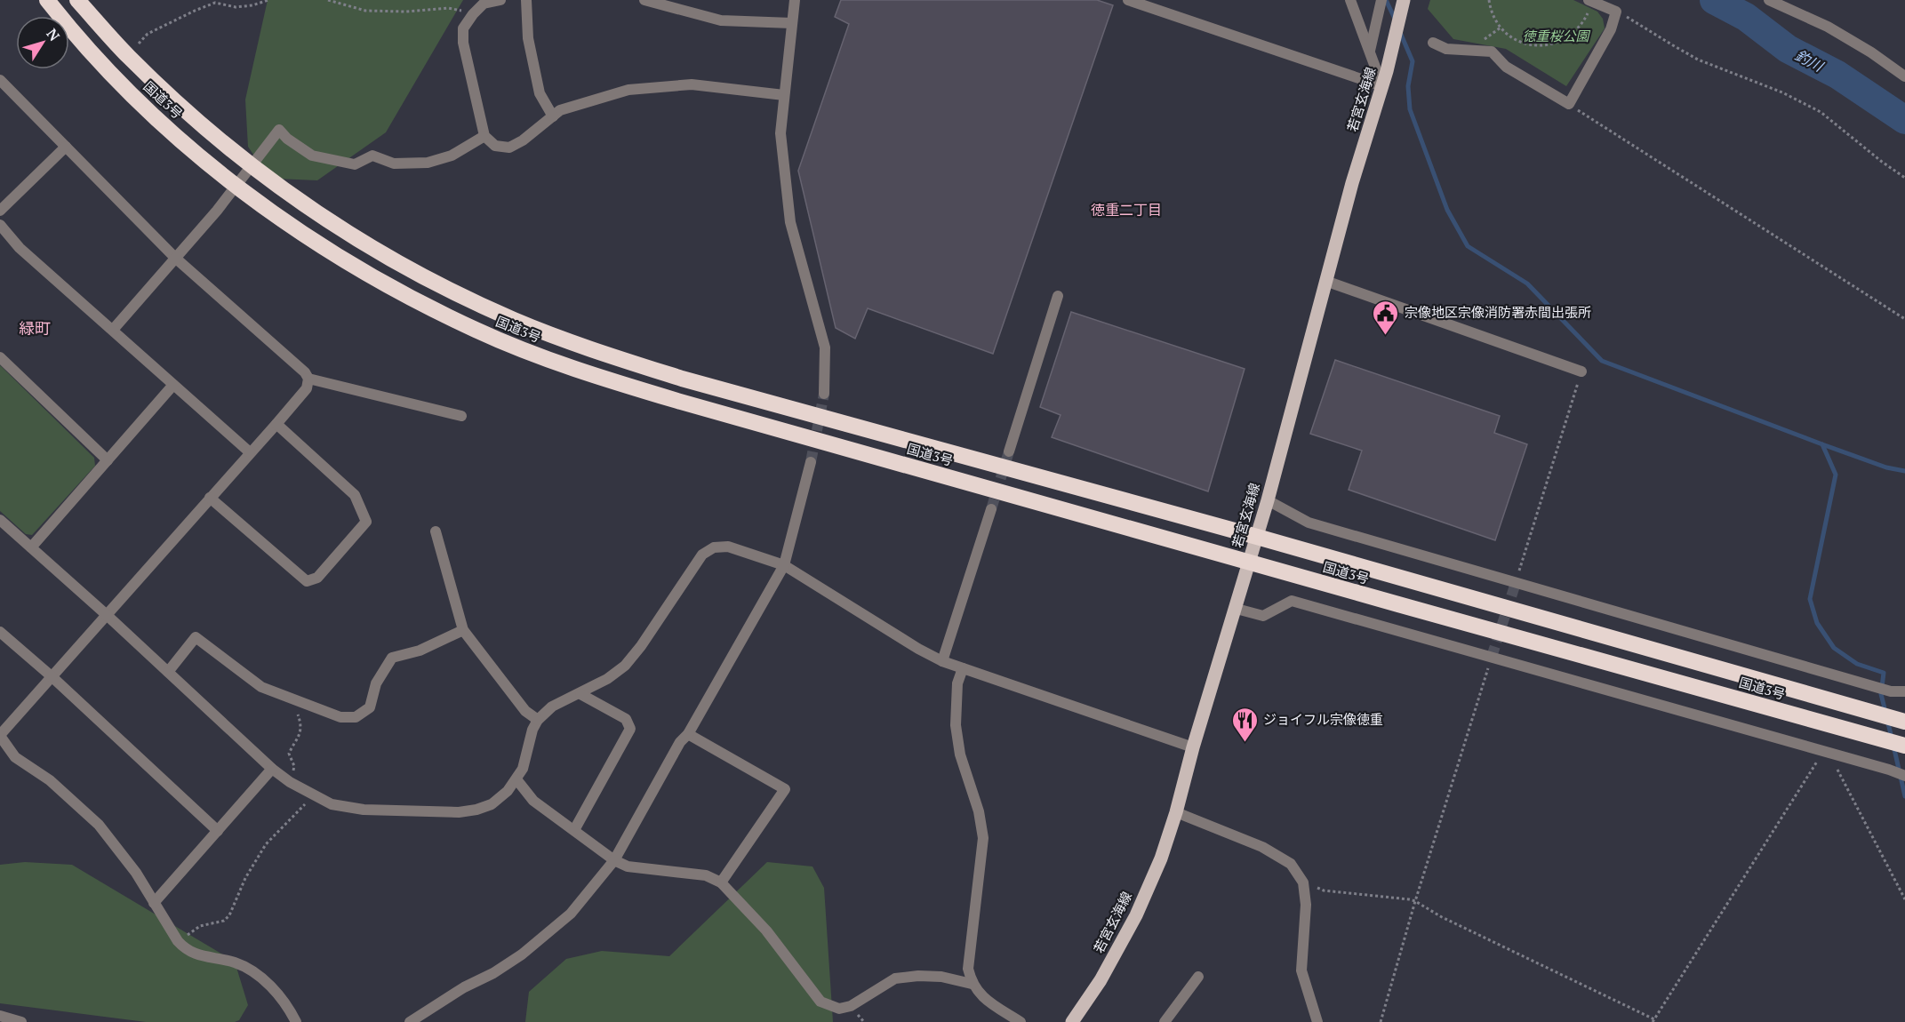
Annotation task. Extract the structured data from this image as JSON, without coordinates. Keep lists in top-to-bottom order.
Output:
{
  "streets": {
    "highway": ["国道3号"],
    "main road": ["若宮玄海線"]
  },
  "crossings": [
    ["若宮玄海線", "国道3号"]
  ],
  "districts": ["徳重二丁目", "緑町"],
  "water": ["釣川"],
  "parks": ["徳重桜公園"],
  "places": {
    "public building": ["宗像地区宗像消防署赤間出張所"],
    "restaurant": ["ジョイフル宗像徳重"]
  },
  "north": "top right"
}
